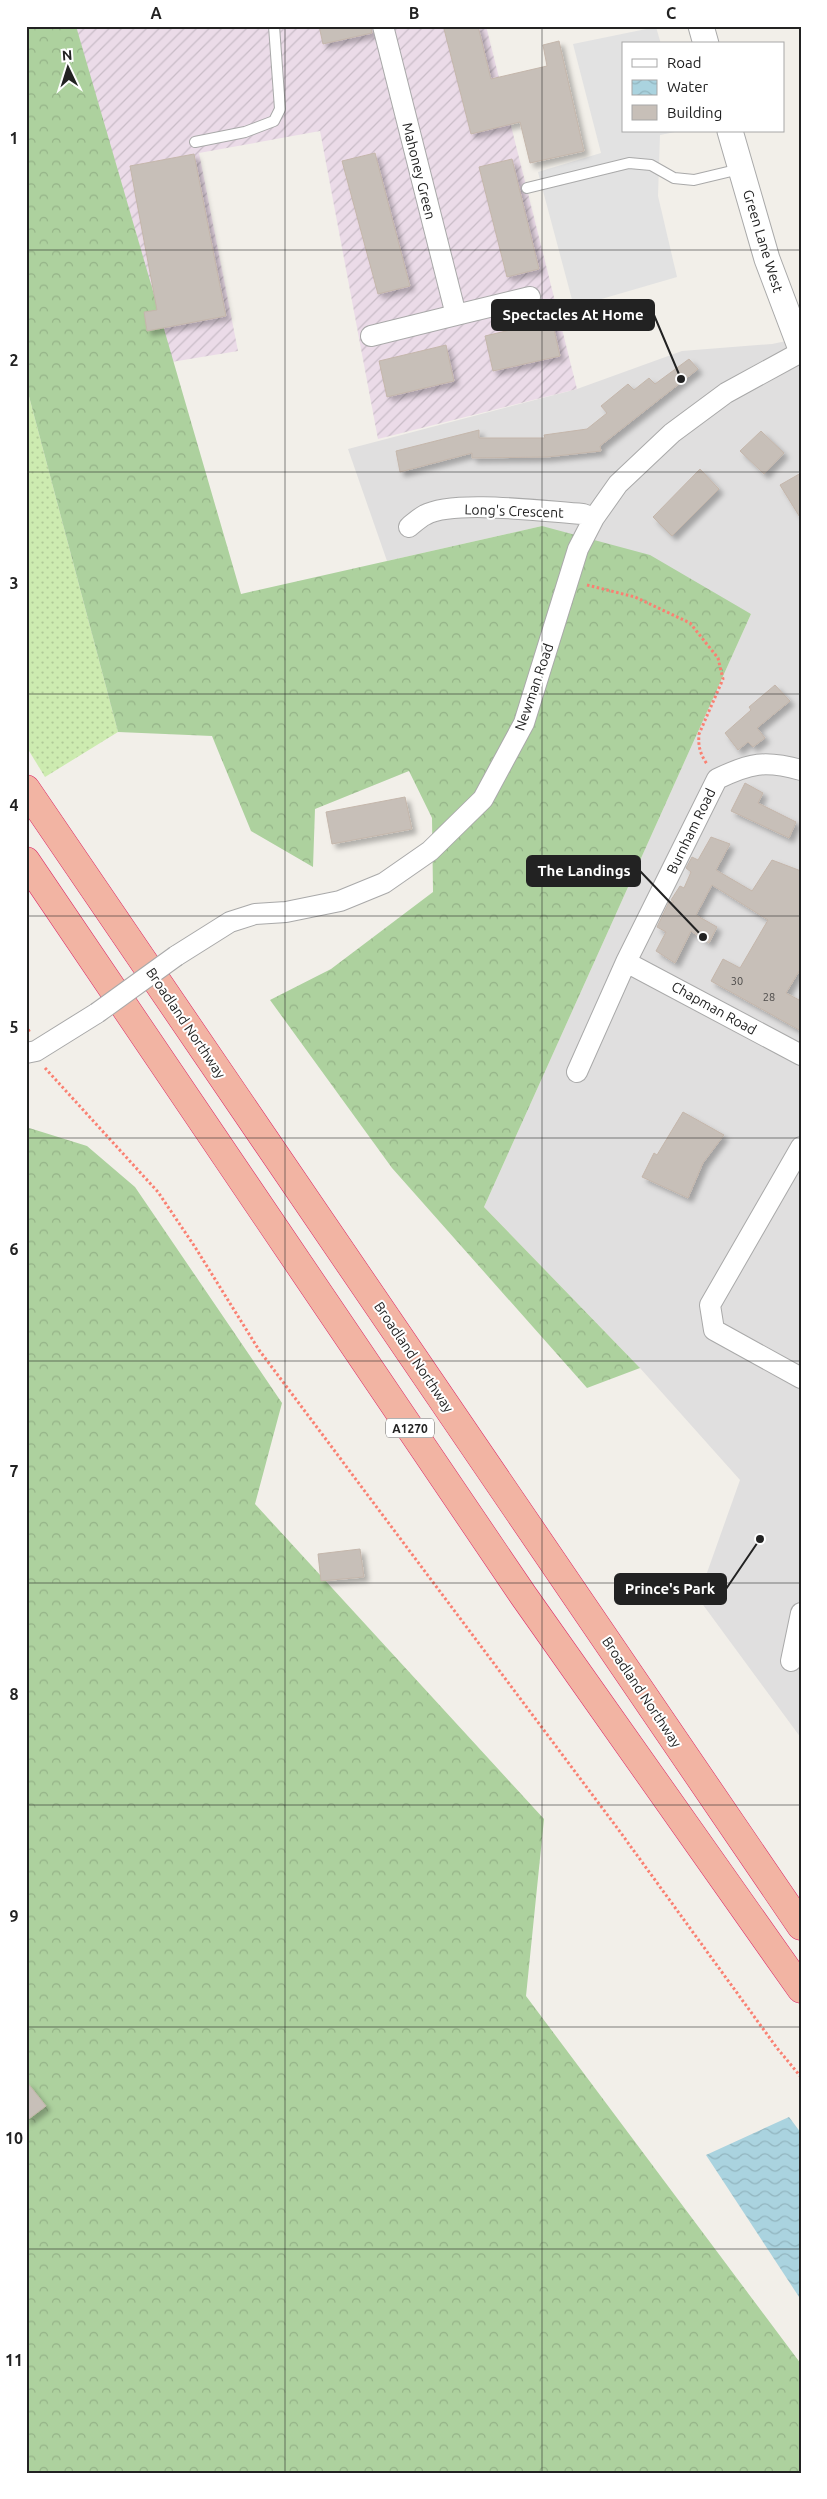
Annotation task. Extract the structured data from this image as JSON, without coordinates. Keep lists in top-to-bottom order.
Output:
{
  "streets": {
    "highway": ["Broadland Northway", "A1270"],
    "street": [
      "Mahoney Green",
      "Green Lane West",
      "Long's Crescent",
      "Newman Road",
      "Burnham Road",
      "Chapman Road"
    ]
  },
  "crossings": [
    ["Green Lane West", "Newman Road"],
    ["Long's Crescent", "Newman Road"],
    ["Burnham Road", "Chapman Road"]
  ],
  "places": ["Spectacles At Home", "The Landings", "Prince's Park"],
  "house_numbers": ["30", "28"],
  "legend": ["Road", "Water", "Building"],
  "north": "top",
  "grid": {
    "columns": ["A", "B", "C"],
    "rows": [
      "1",
      "2",
      "3",
      "4",
      "5",
      "6",
      "7",
      "8",
      "9",
      "10",
      "11"
    ]
  }
}
